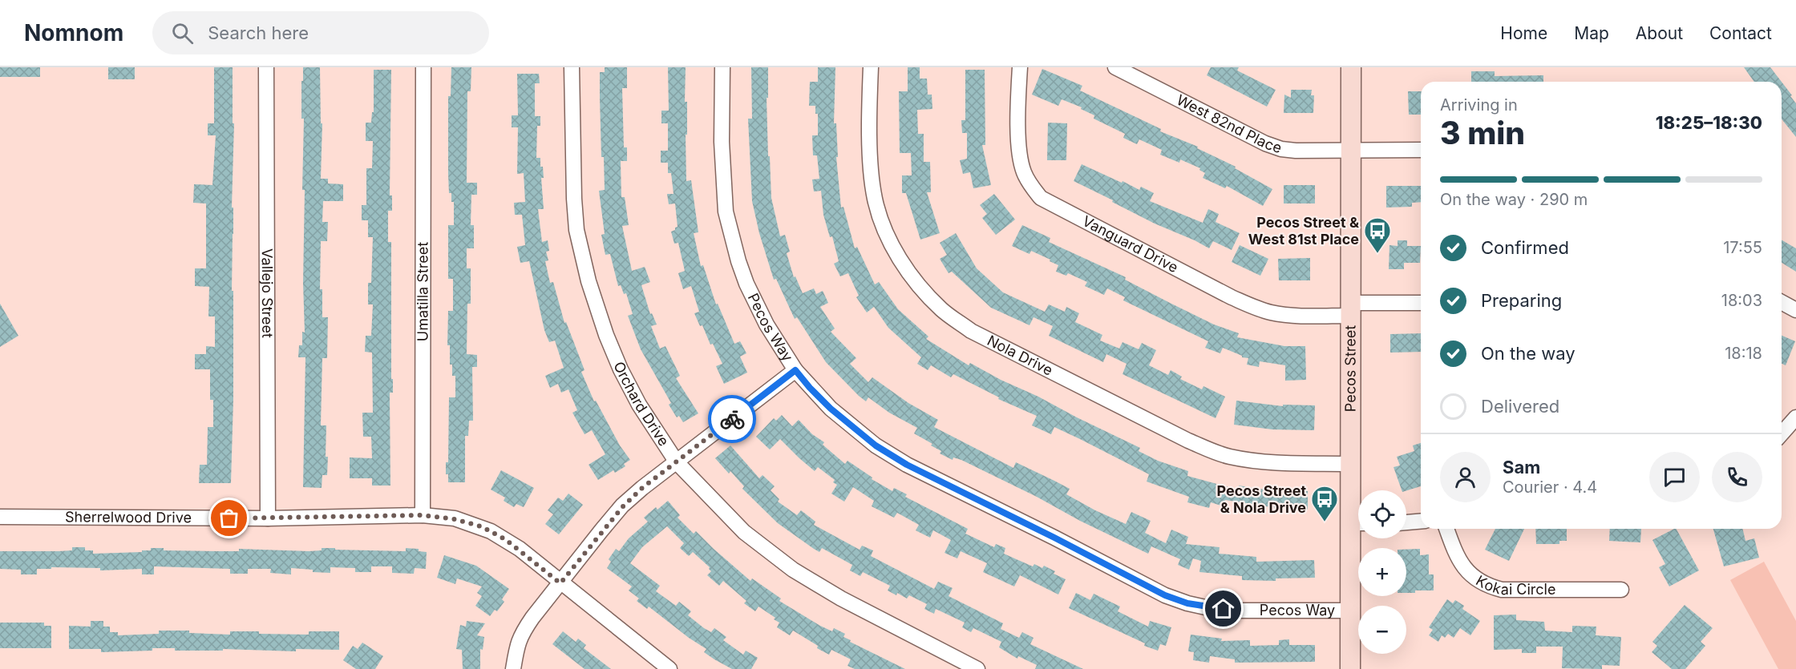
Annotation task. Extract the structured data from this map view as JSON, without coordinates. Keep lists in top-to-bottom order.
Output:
{
  "streets": {
    "main road": ["Pecos Street"],
    "street": [
      "West 82nd Place",
      "Vanguard Drive",
      "Umatilla Street",
      "Vallejo Street",
      "Pecos Way",
      "Nola Drive",
      "Orchard Drive",
      "Sherrelwood Drive",
      "Kokai Circle"
    ]
  },
  "crossings": [
    ["West 82nd Place", "Pecos Street"],
    ["Vanguard Drive", "Pecos Street"],
    ["Umatilla Street", "Sherrelwood Drive"],
    ["Vallejo Street", "Sherrelwood Drive"],
    ["Pecos Way", "Pecos Street"],
    ["Nola Drive", "Pecos Street"]
  ],
  "places": {
    "bus stop": ["Pecos Street & West 81st Place", "Pecos Street & Nola Drive"]
  },
  "page": {
    "header": "Nomnom",
    "search": "Search here",
    "nav": [
      "Home",
      "Map",
      "About",
      "Contact"
    ],
    "heading": ["3 min", "Arriving in", "18:25–18:30"],
    "panel": ["Sam", "Courier · 4.4"],
    "bar": "On the way · 290 m",
    "list": [
      ["Confirmed", "17:55"],
      ["Preparing", "18:03"],
      ["On the way", "18:18"],
      "Delivered"
    ],
    "map_buttons": ["+", "−"]
  }
}
